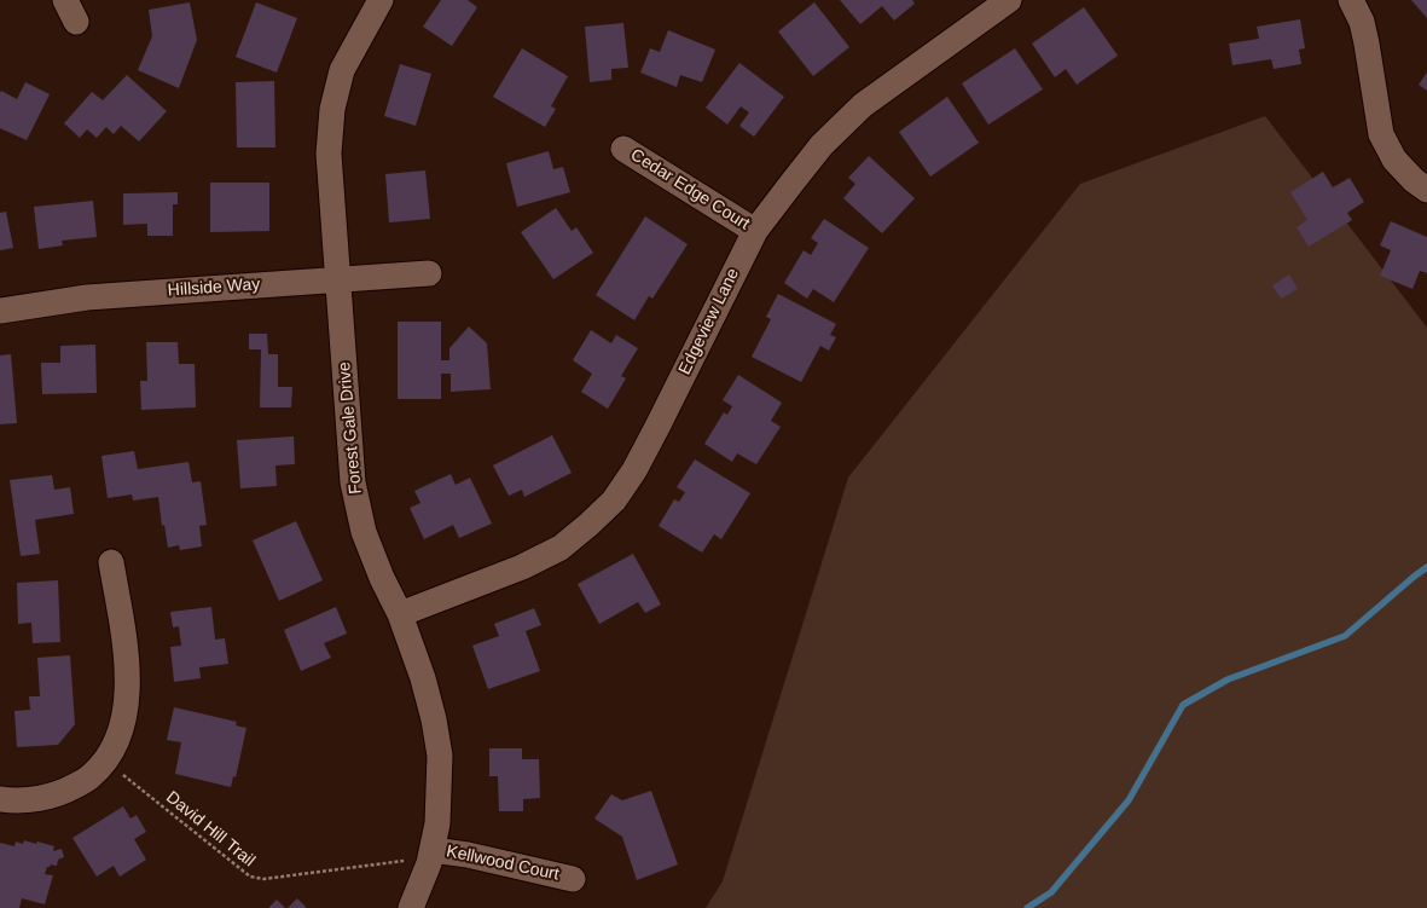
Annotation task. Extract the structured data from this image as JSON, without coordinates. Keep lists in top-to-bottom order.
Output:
{
  "streets": {
    "street": [
      "Cedar Edge Court",
      "Hillside Way",
      "Edgeview Lane",
      "Forest Gale Drive",
      "Kellwood Court"
    ],
    "path": ["David Hill Trail"]
  },
  "crossings": [
    ["Cedar Edge Court", "Edgeview Lane"],
    ["Hillside Way", "Forest Gale Drive"],
    ["Edgeview Lane", "Forest Gale Drive"],
    ["Forest Gale Drive", "David Hill Trail"],
    ["Forest Gale Drive", "Kellwood Court"],
    ["David Hill Trail", "Kellwood Court"]
  ]
}
